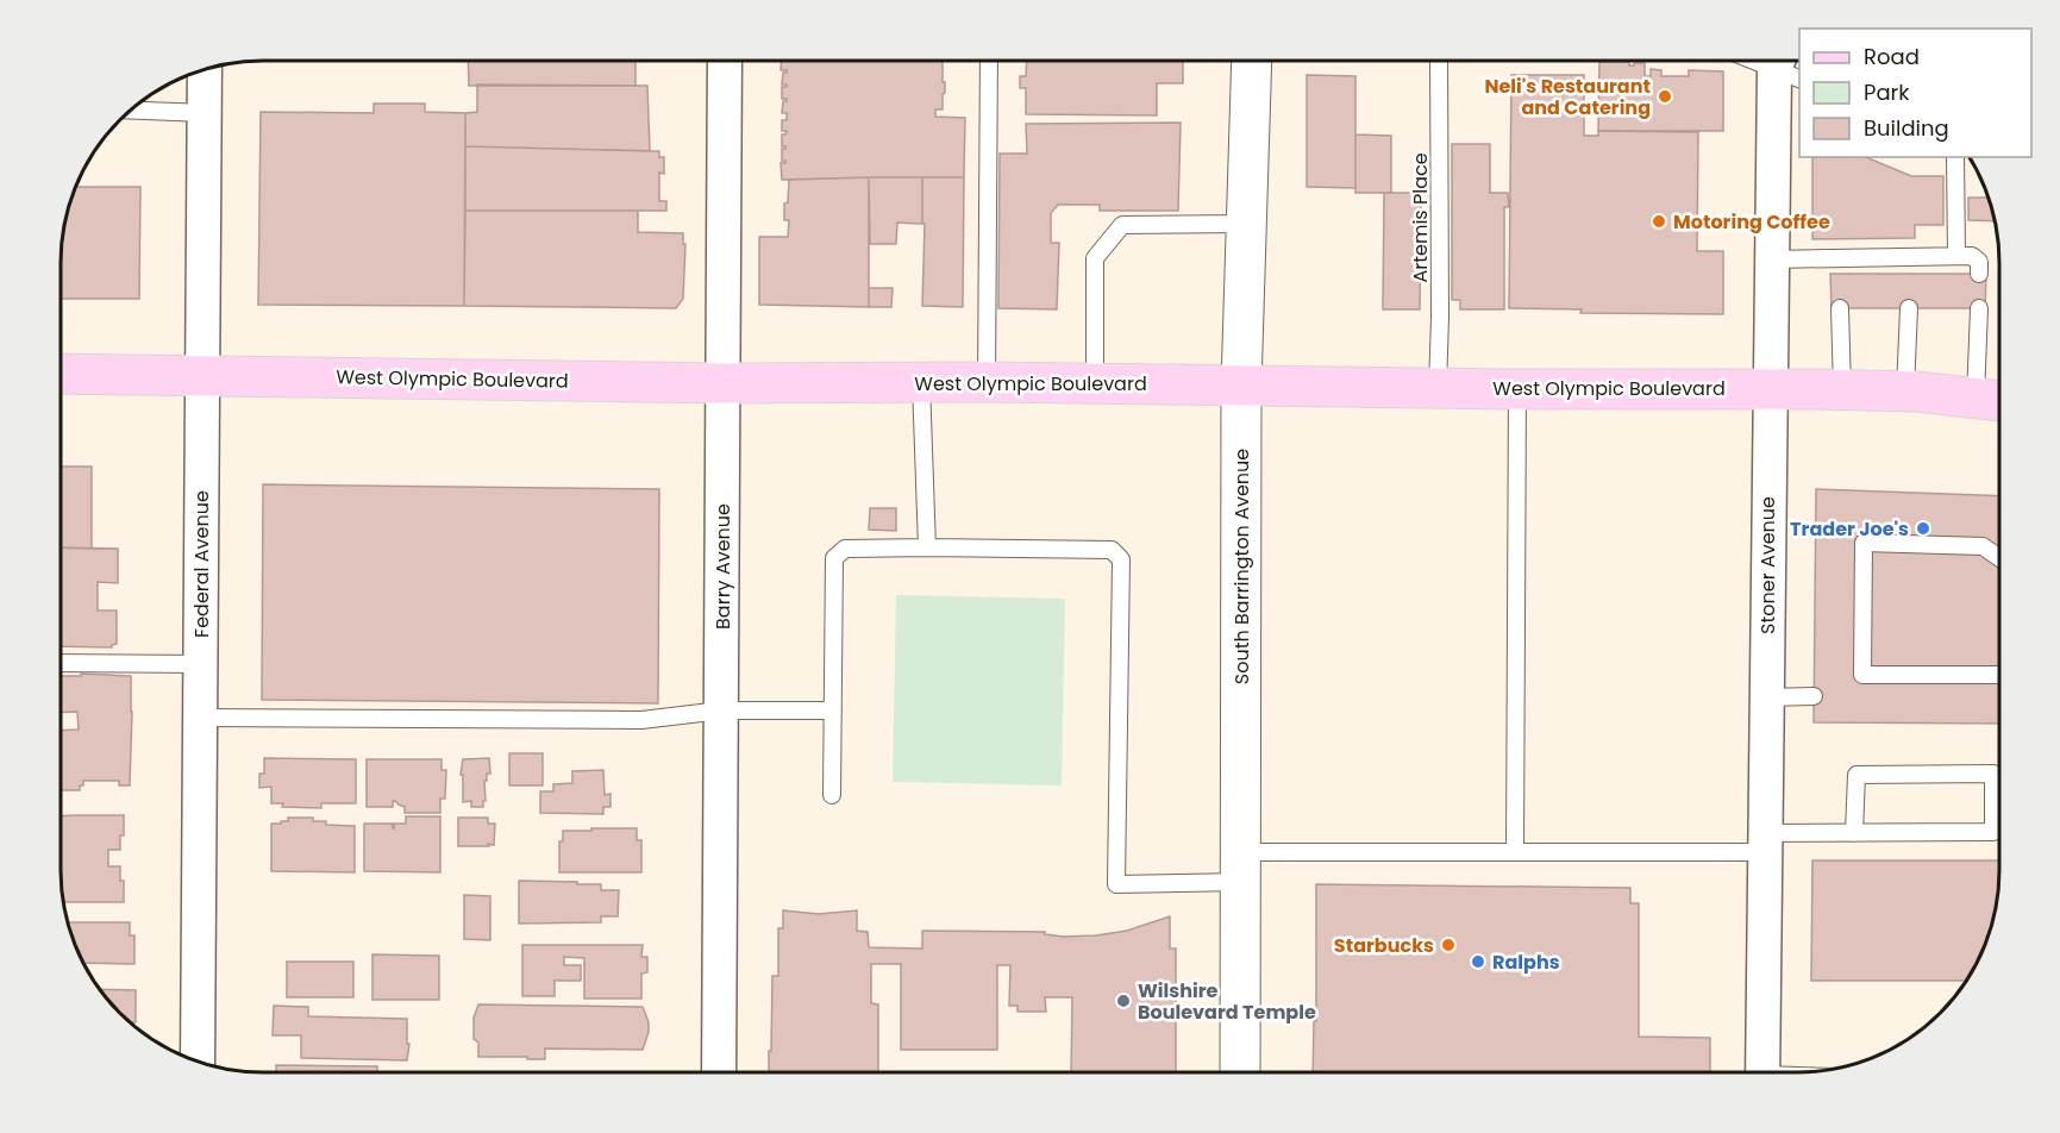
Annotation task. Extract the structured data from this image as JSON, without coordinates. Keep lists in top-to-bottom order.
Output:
{
  "streets": {
    "main road": ["West Olympic Boulevard"],
    "street": [
      "Federal Avenue",
      "Stoner Avenue",
      "Barry Avenue",
      "South Barrington Avenue"
    ],
    "lane": ["Artemis Place"]
  },
  "crossings": [
    ["Artemis Place", "West Olympic Boulevard"],
    ["West Olympic Boulevard", "Federal Avenue"],
    ["West Olympic Boulevard", "Stoner Avenue"],
    ["West Olympic Boulevard", "Barry Avenue"],
    ["West Olympic Boulevard", "South Barrington Avenue"]
  ],
  "places": [
    "Neli's Restaurant and Catering",
    "Motoring Coffee",
    "Trader Joe's",
    "Starbucks",
    "Ralphs",
    "Wilshire Boulevard Temple"
  ],
  "legend": ["Road", "Park", "Building"]
}
